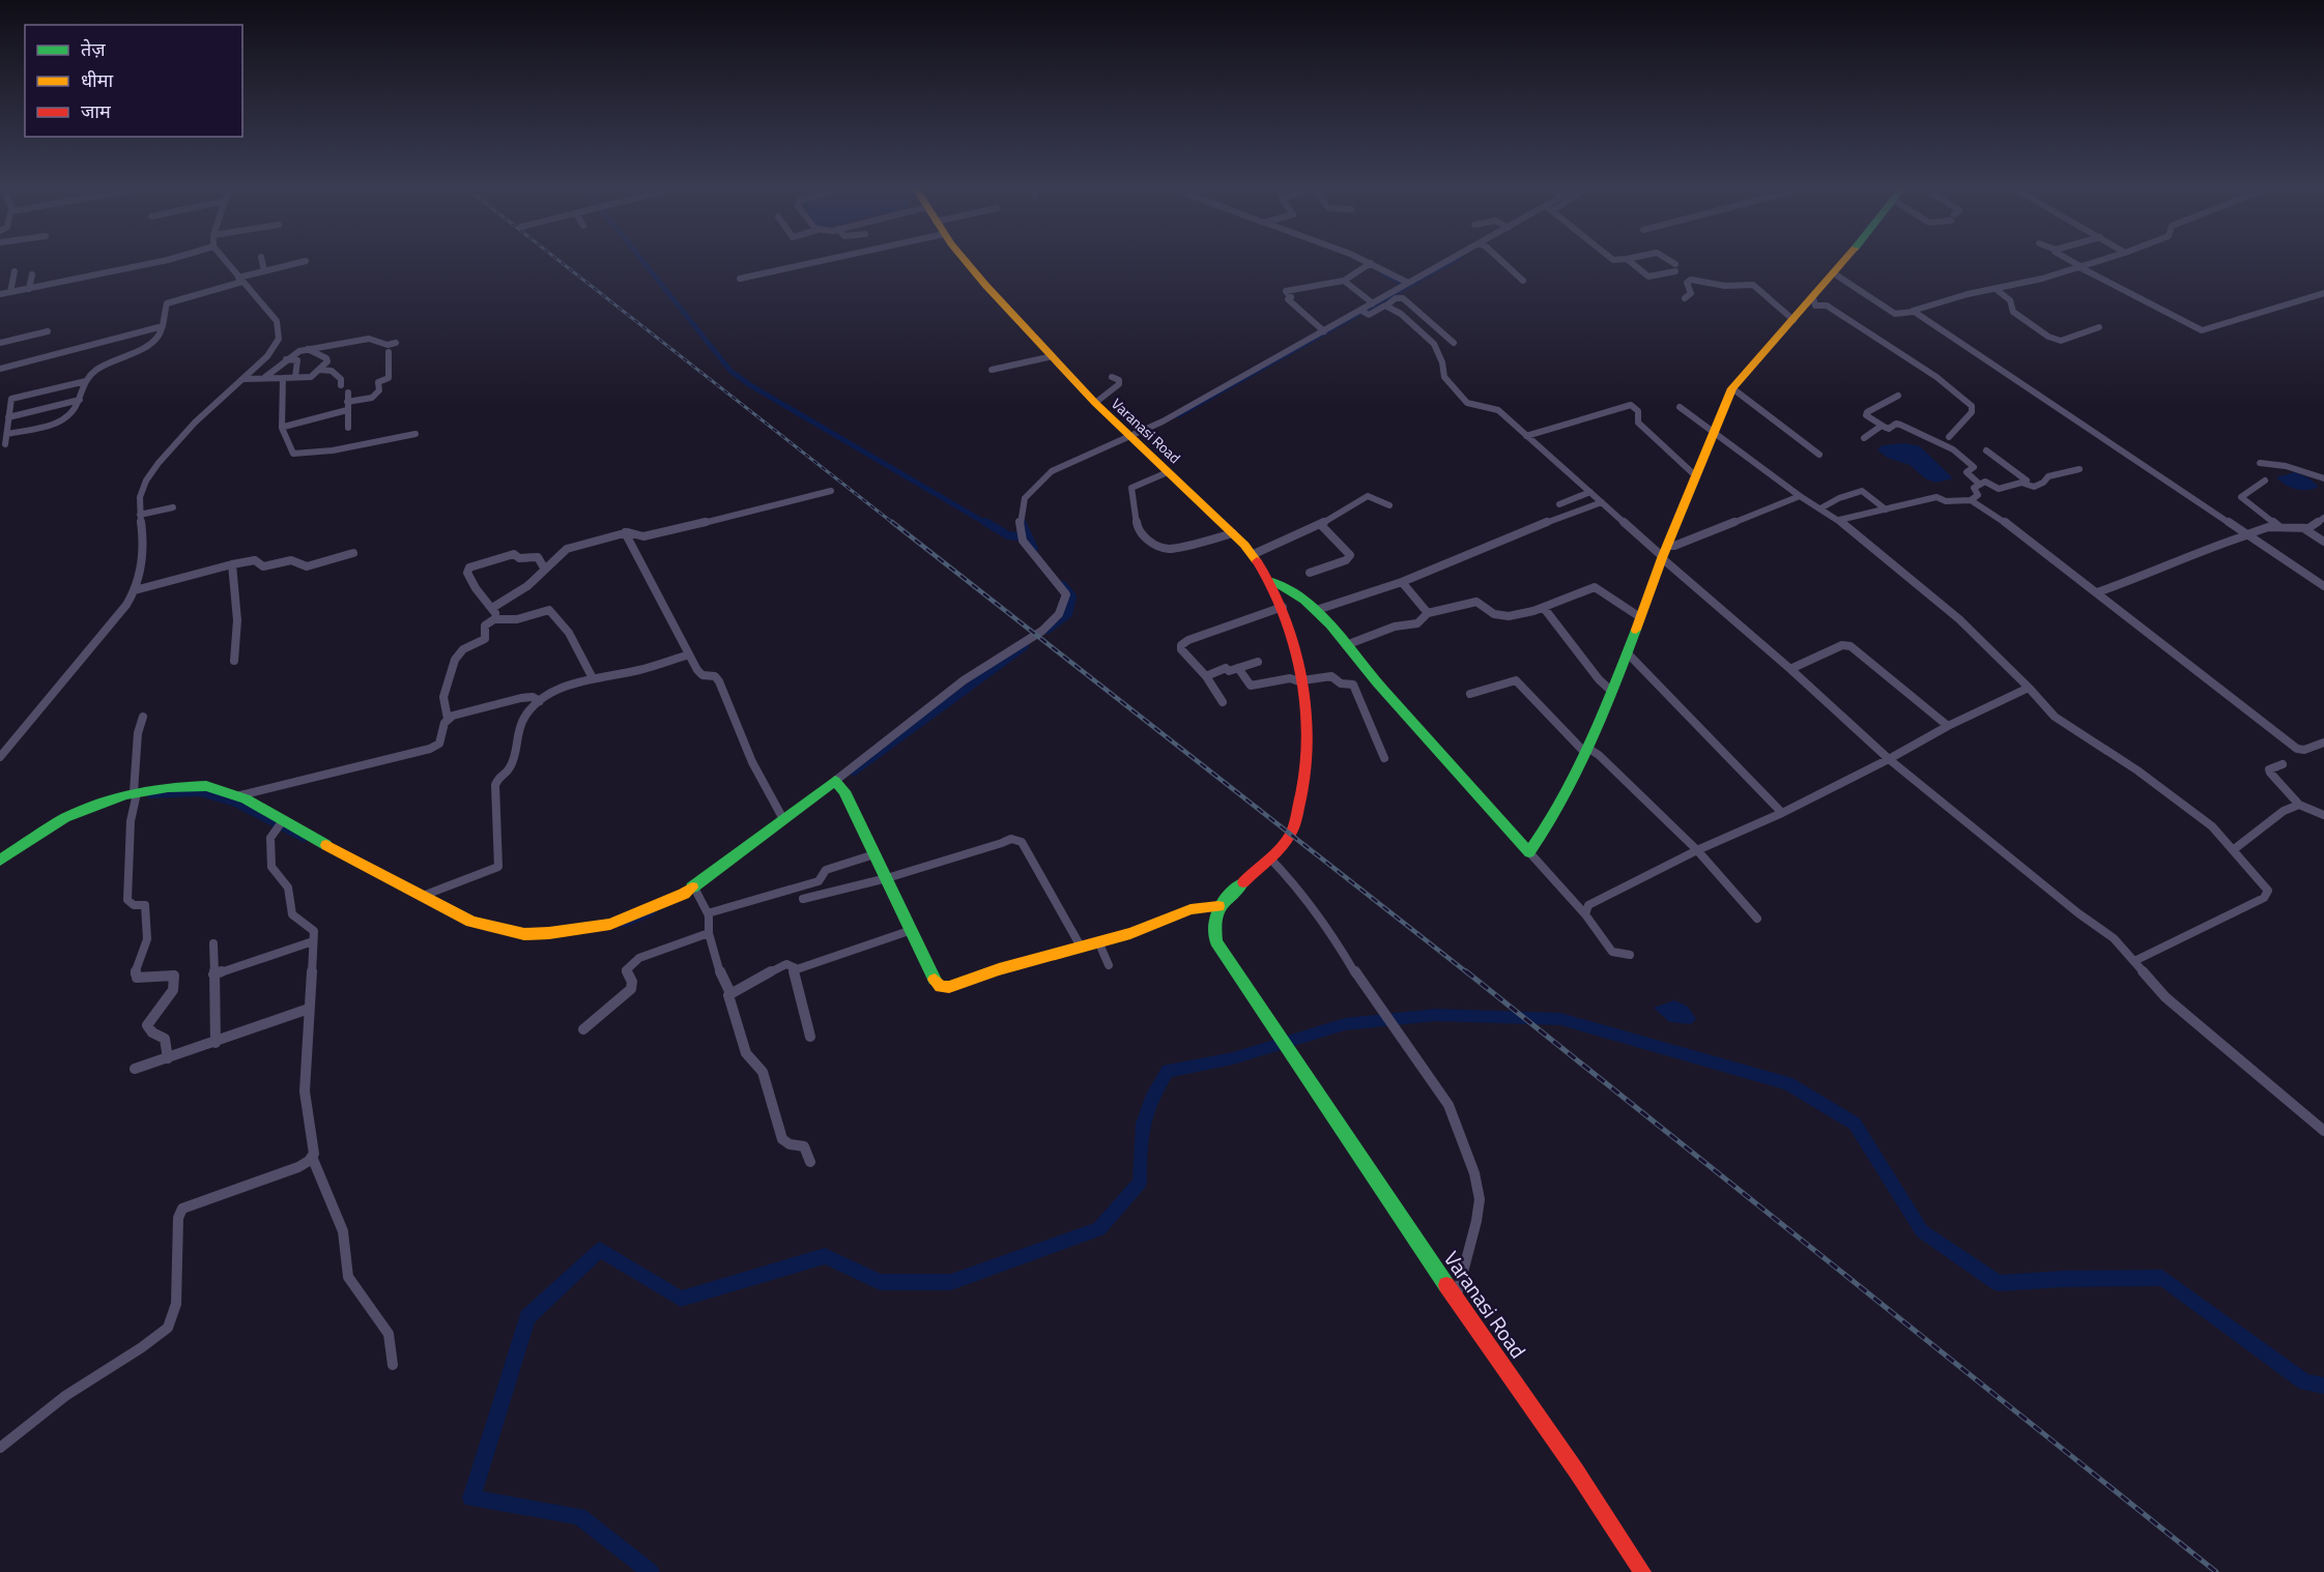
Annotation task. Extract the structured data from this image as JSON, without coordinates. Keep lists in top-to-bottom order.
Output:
{
  "streets": {
    "main road": ["Varanasi Road"]
  },
  "legend": ["तेज़", "धीमा", "जाम"]
}
